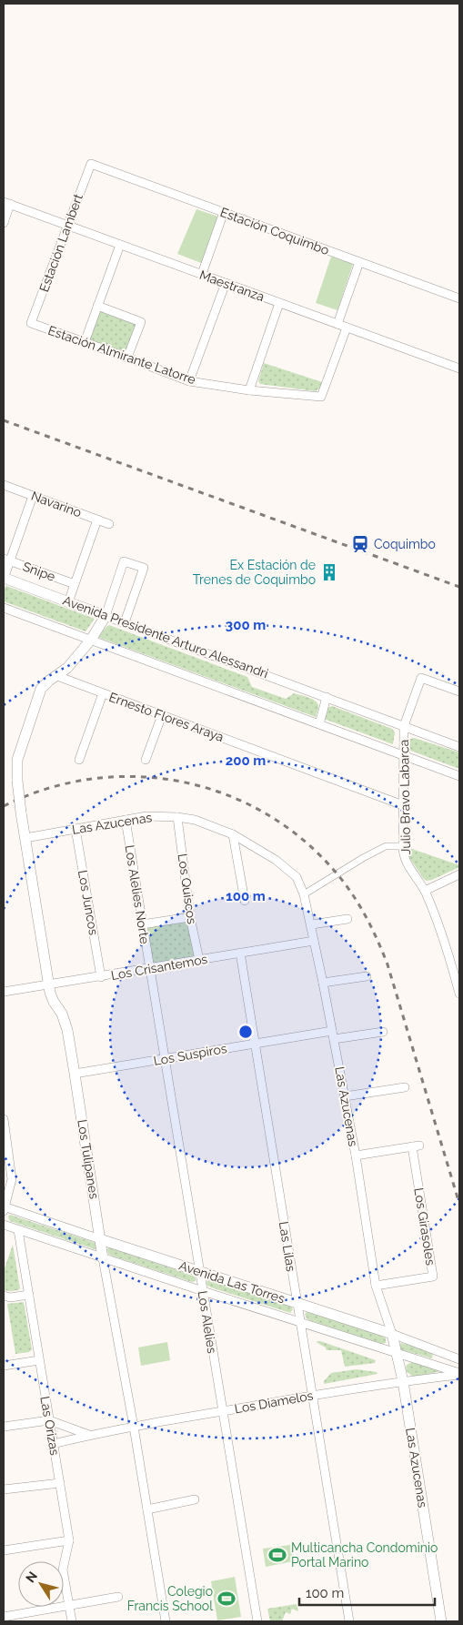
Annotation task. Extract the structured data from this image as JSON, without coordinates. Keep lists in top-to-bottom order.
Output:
{
  "streets": {
    "street": [
      "Estación Coquimbo",
      "Estación Lambert",
      "Maestranza",
      "Estación Almirante Latorre",
      "Navarino",
      "Snipe",
      "Avenida Presidente Arturo Alessandri",
      "Ernesto Flores Araya",
      "Julio Bravo Labarca",
      "Las Azucenas",
      "Los Quiscos",
      "Los Alelies Norte",
      "Los Juncos",
      "Los Crisantemos",
      "Los Suspiros",
      "Los Tulipanes",
      "Los Girasoles",
      "Las Lilas",
      "Avenida Las Torres",
      "Los Alelies",
      "Los Diamelos",
      "Las Orizas"
    ]
  },
  "crossings": [
    ["Estación Coquimbo", "Estación Lambert"],
    ["Estación Lambert", "Maestranza"],
    ["Estación Lambert", "Estación Almirante Latorre"],
    ["Maestranza", "Estación Almirante Latorre"],
    ["Avenida Presidente Arturo Alessandri", "Julio Bravo Labarca"],
    ["Avenida Presidente Arturo Alessandri", "Los Tulipanes"],
    ["Ernesto Flores Araya", "Julio Bravo Labarca"],
    ["Ernesto Flores Araya", "Los Tulipanes"],
    ["Las Azucenas", "Los Quiscos"],
    ["Las Azucenas", "Los Alelies Norte"],
    ["Las Azucenas", "Los Juncos"],
    ["Las Azucenas", "Los Crisantemos"],
    ["Las Azucenas", "Los Suspiros"],
    ["Las Azucenas", "Los Tulipanes"],
    ["Las Azucenas", "Los Girasoles"],
    ["Las Azucenas", "Avenida Las Torres"],
    ["Las Azucenas", "Los Diamelos"],
    ["Los Quiscos", "Los Crisantemos"],
    ["Los Alelies Norte", "Los Crisantemos"],
    ["Los Alelies Norte", "Los Alelies"],
    ["Los Juncos", "Los Crisantemos"],
    ["Los Crisantemos", "Los Tulipanes"],
    ["Los Crisantemos", "Las Lilas"],
    ["Los Crisantemos", "Los Alelies"],
    ["Los Suspiros", "Los Tulipanes"],
    ["Los Suspiros", "Las Lilas"],
    ["Los Suspiros", "Los Alelies"],
    ["Los Tulipanes", "Avenida Las Torres"],
    ["Los Tulipanes", "Los Diamelos"],
    ["Las Lilas", "Avenida Las Torres"],
    ["Las Lilas", "Los Diamelos"],
    ["Avenida Las Torres", "Los Alelies"],
    ["Avenida Las Torres", "Los Diamelos"],
    ["Avenida Las Torres", "Las Orizas"],
    ["Los Alelies", "Los Diamelos"],
    ["Los Diamelos", "Las Orizas"]
  ],
  "places": {
    "station": ["Coquimbo"],
    "building": ["Ex Estación de Trenes de Coquimbo"],
    "sports": ["Multicancha Condominio Portal Marino", "Colegio Francis School"]
  },
  "scale_bar": "100 m",
  "north": "top left",
  "rings": ["300 m", "200 m", "100 m"]
}
